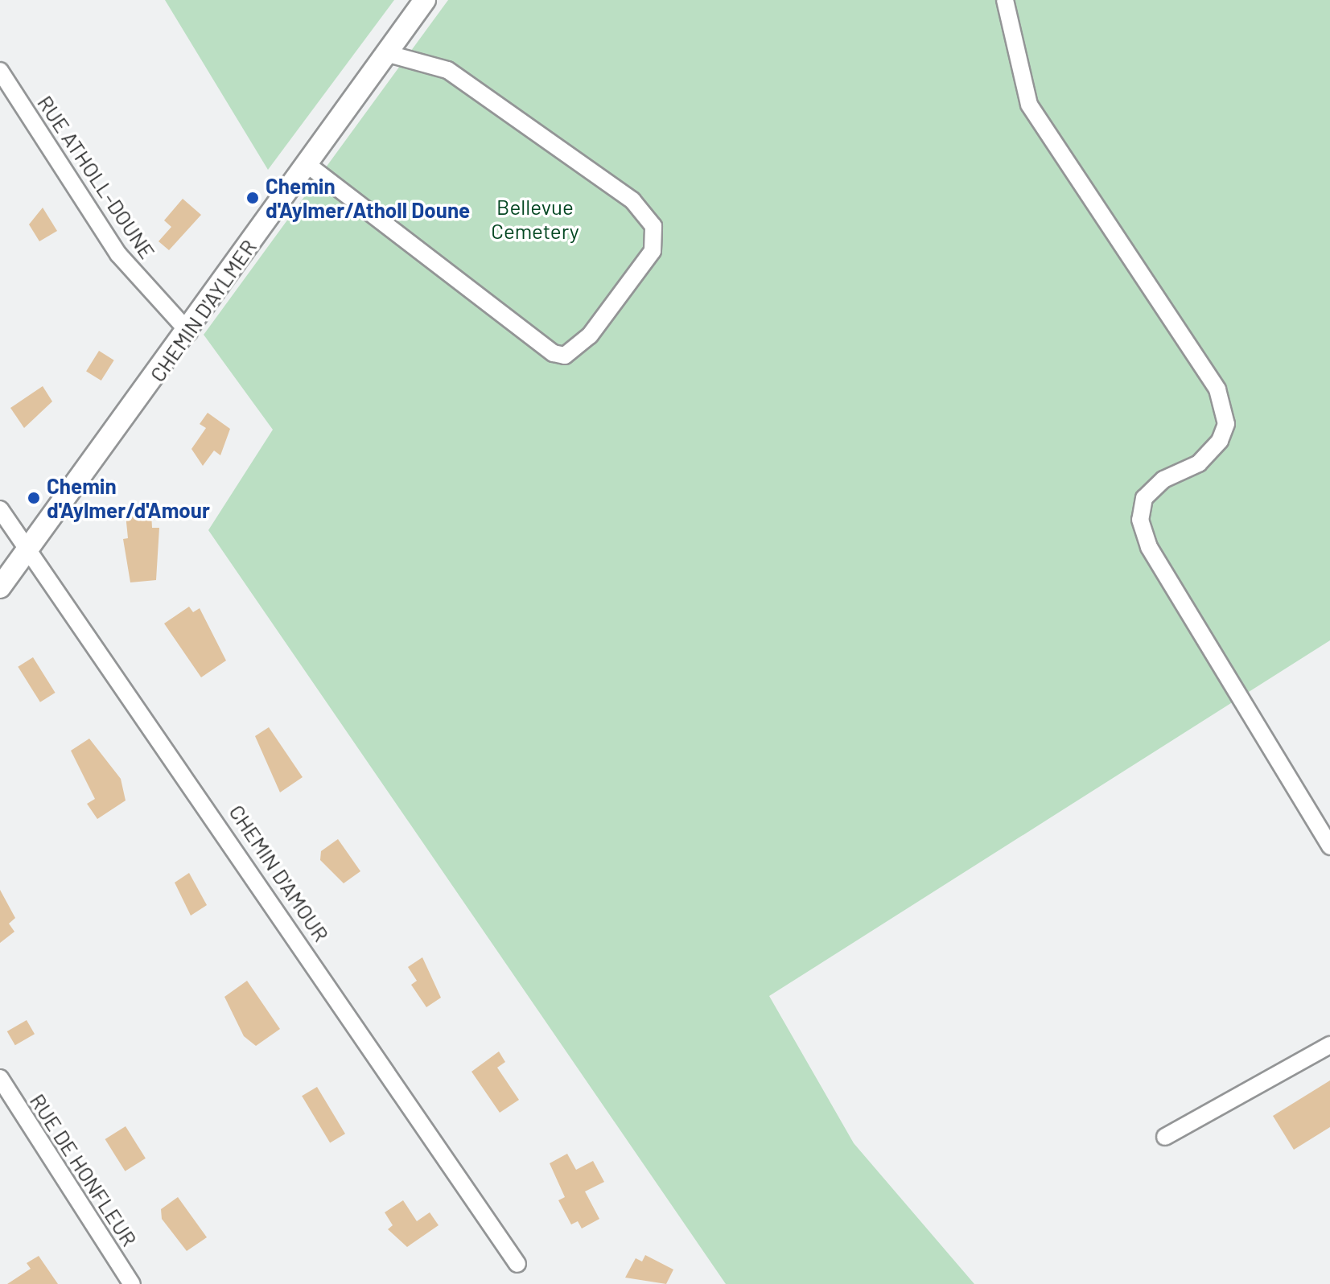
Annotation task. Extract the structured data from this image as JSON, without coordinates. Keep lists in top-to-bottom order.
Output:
{
  "streets": {
    "main road": ["CHEMIN D'AYLMER"],
    "street": ["RUE ATHOLL-DOUNE", "CHEMIN D'AMOUR", "RUE DE HONFLEUR"]
  },
  "crossings": [
    ["RUE ATHOLL-DOUNE", "CHEMIN D'AYLMER"],
    ["CHEMIN D'AYLMER", "CHEMIN D'AMOUR"]
  ],
  "parks": ["Bellevue Cemetery"],
  "places": ["Chemin d'Aylmer/Atholl Doune", "Chemin d'Aylmer/d'Amour"]
}
